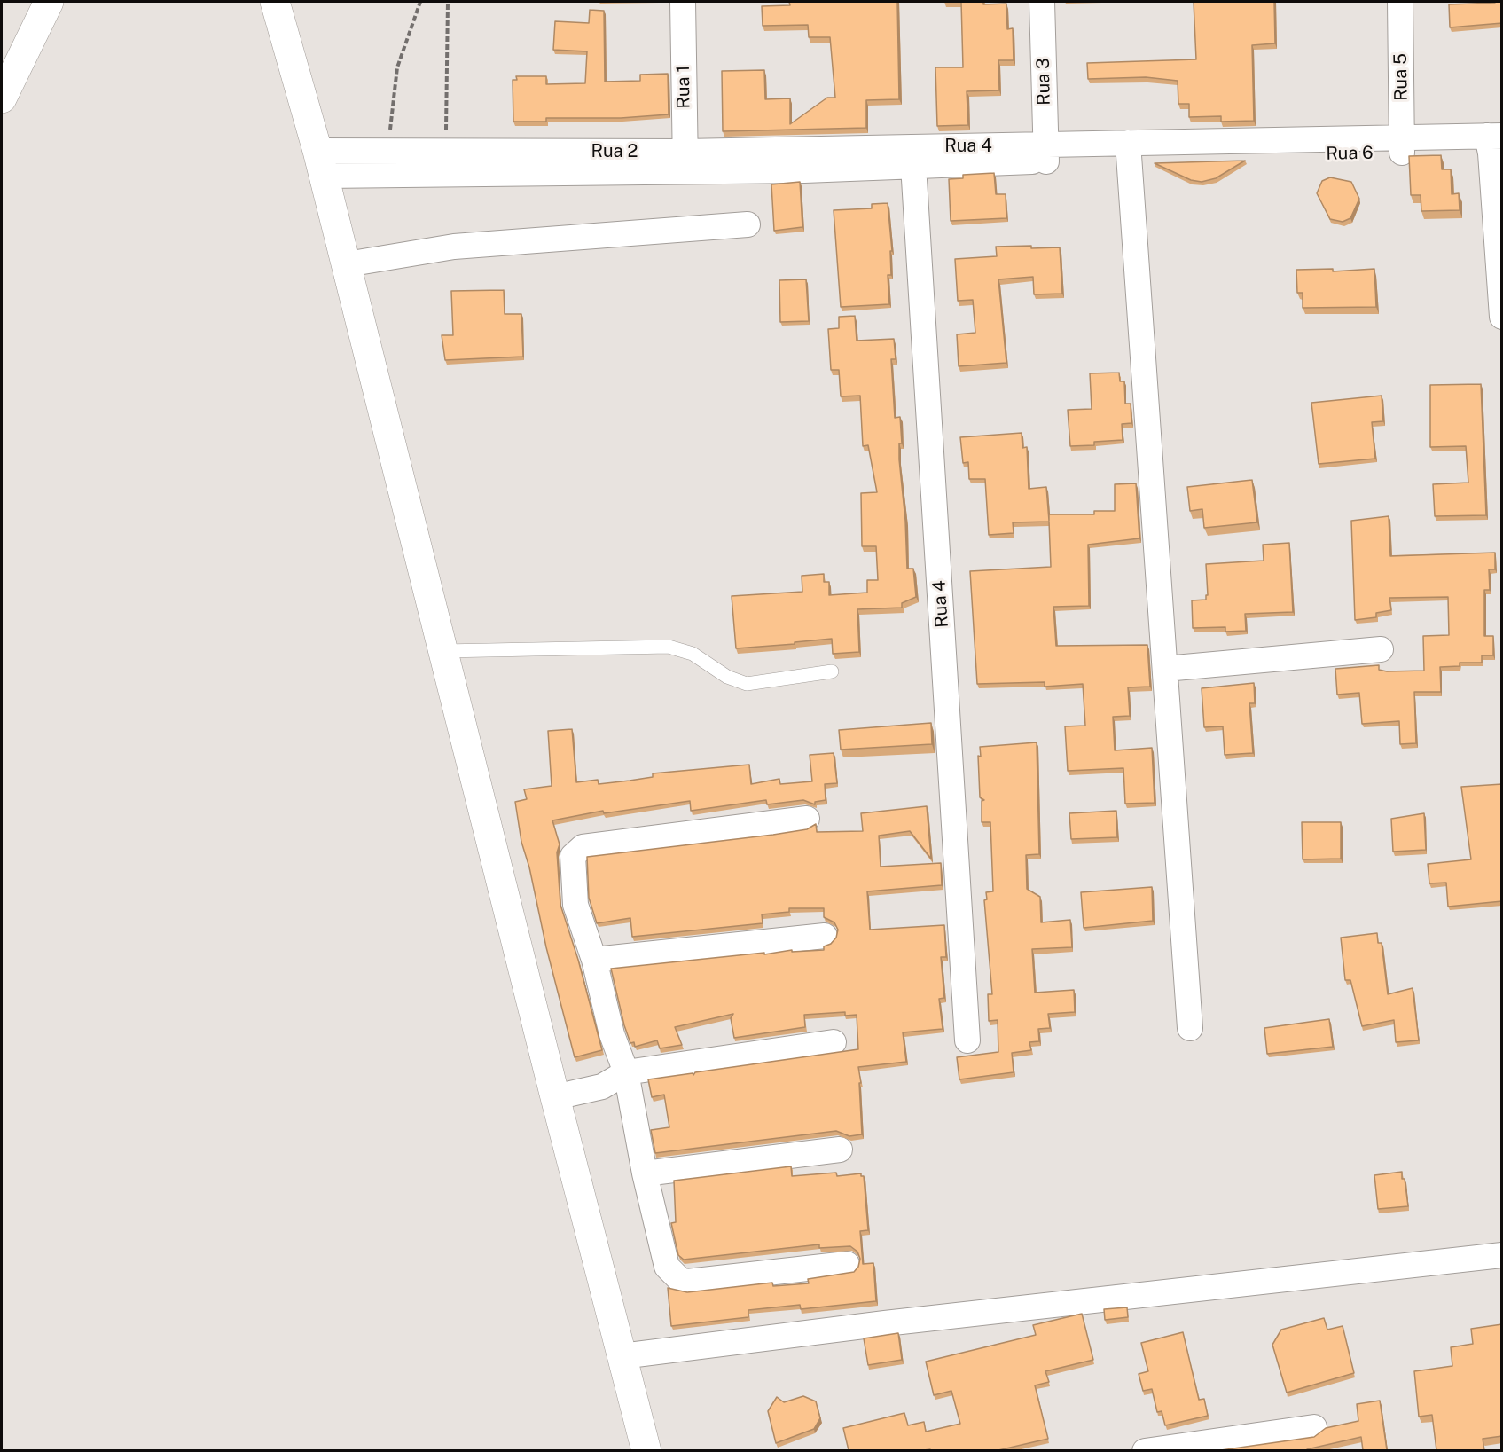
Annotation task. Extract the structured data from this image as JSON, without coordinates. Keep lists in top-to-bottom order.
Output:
{
  "streets": {
    "street": [
      "Rua 5",
      "Rua 3",
      "Rua 1",
      "Rua 4",
      "Rua 2",
      "Rua 6"
    ]
  },
  "crossings": [
    ["Rua 5", "Rua 6"],
    ["Rua 3", "Rua 4"],
    ["Rua 3", "Rua 6"],
    ["Rua 1", "Rua 2"],
    ["Rua 4", "Rua 2"],
    ["Rua 4", "Rua 6"]
  ]
}
